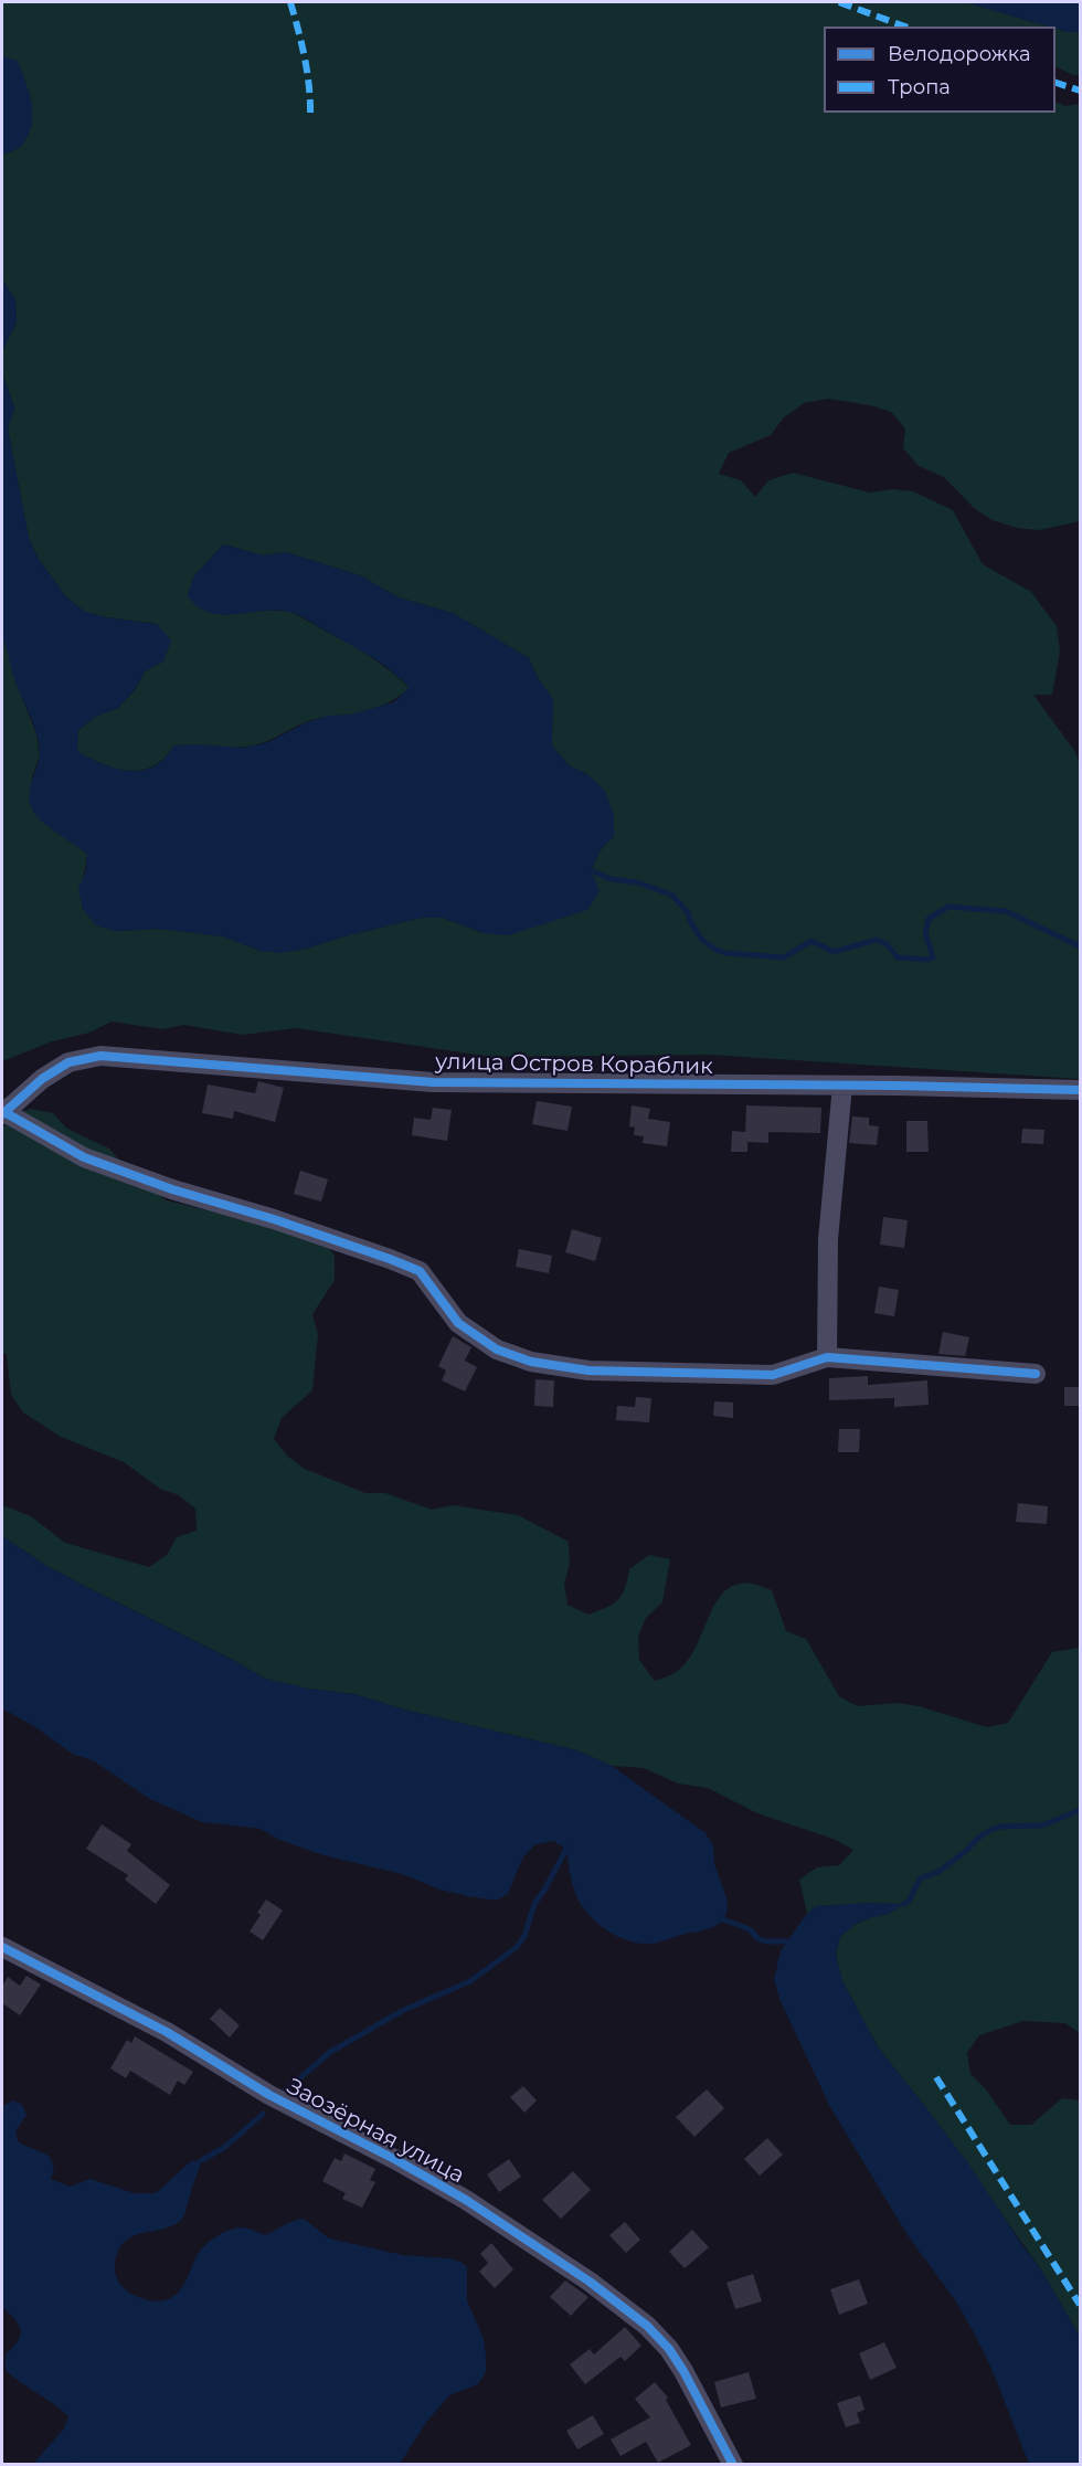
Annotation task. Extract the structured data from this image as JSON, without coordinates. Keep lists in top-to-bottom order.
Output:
{
  "streets": {
    "street": ["улица Остров Кораблик", "Заозёрная улица"]
  },
  "legend": ["Велодорожка", "Тропа"]
}
